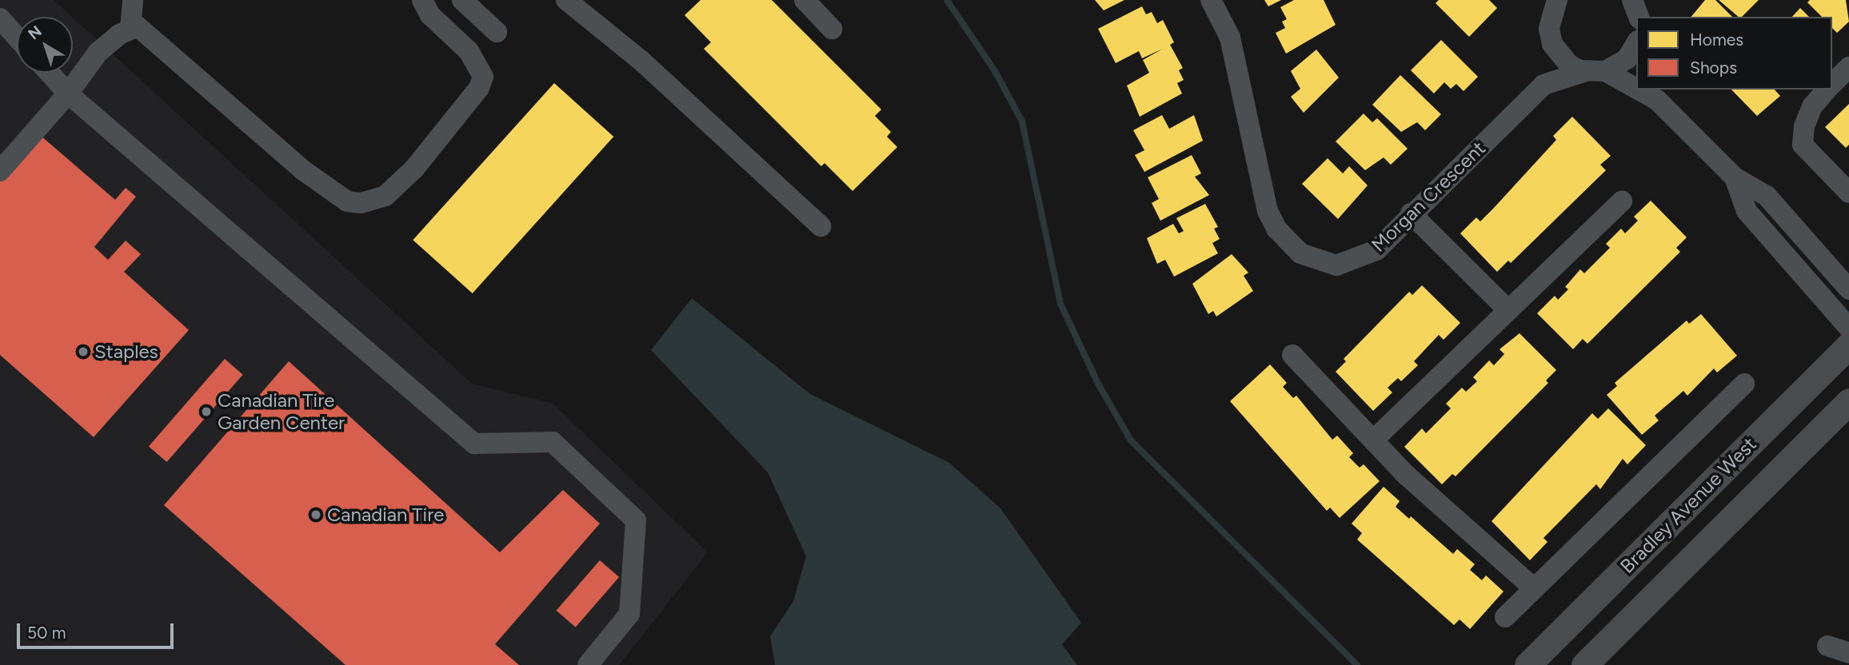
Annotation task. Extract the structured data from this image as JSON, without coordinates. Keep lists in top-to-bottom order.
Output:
{
  "streets": {
    "main road": ["Bradley Avenue West"],
    "street": ["Morgan Crescent"]
  },
  "places": ["Staples", "Canadian Tire Garden Center", "Canadian Tire"],
  "legend": ["Homes", "Shops"],
  "scale_bar": "50 m",
  "north": "top left"
}
